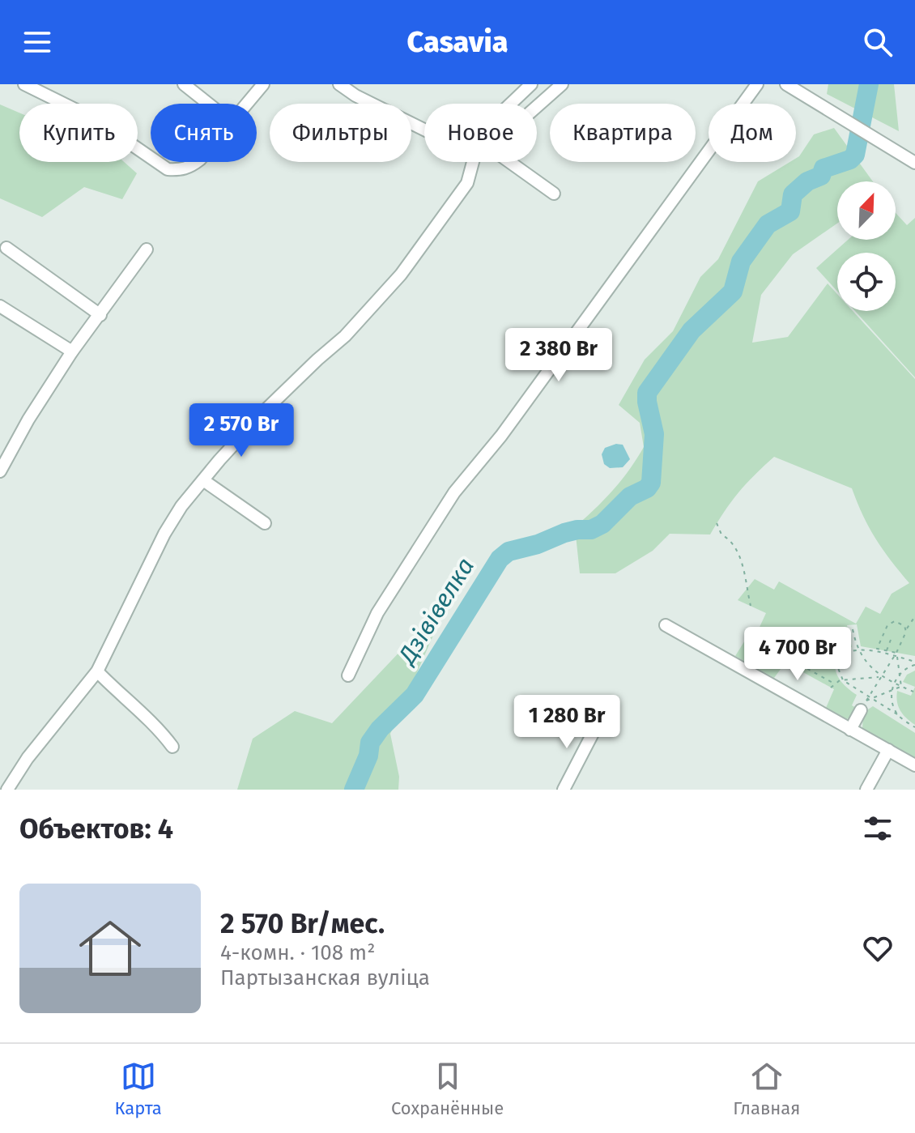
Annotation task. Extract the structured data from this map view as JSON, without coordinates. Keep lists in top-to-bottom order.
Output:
{
  "water": ["Дзівівелка"],
  "north": "top right",
  "page": {
    "header": "Casavia",
    "chip": [
      "Купить",
      "Снять",
      "Фильтры",
      "Новое",
      "Квартира",
      "Дом"
    ],
    "price": [
      "2 380 Br",
      "2 570 Br",
      "4 700 Br",
      "1 280 Br"
    ],
    "heading": "Объектов: 4",
    "list": [
      {
        "name": "2 570 Br/мес.",
        "note": "4-комн. · 108 m² · Партызанская вуліца"
      }
    ],
    "tabs": ["Карта", "Сохранённые", "Главная"]
  }
}
